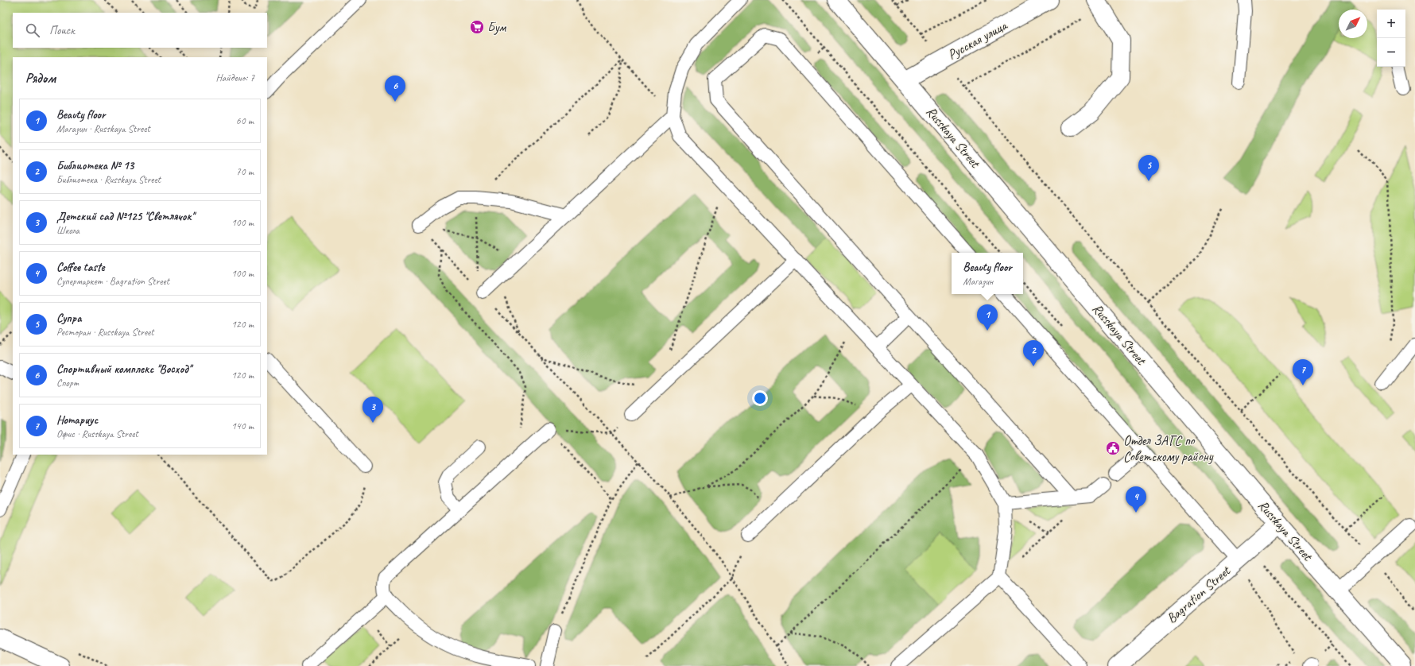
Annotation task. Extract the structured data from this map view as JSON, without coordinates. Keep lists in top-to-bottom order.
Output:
{
  "streets": {
    "main road": ["Русская улица", "Russkaya Street", "Bagration Street"]
  },
  "crossings": [
    ["Русская улица", "Russkaya Street"],
    ["Russkaya Street", "Bagration Street"]
  ],
  "places": {
    "supermarket": ["Бум"],
    "public building": ["Отдел ЗАГС по Советскому району"]
  },
  "north": "top right",
  "page": {
    "map_buttons": ["+", "−"],
    "search": "Поиск",
    "heading": ["Рядом", "Найдено: 7"],
    "pins": [
      "6",
      "5",
      "1",
      "2",
      "7",
      "3",
      "4"
    ],
    "list": [
      {
        "mark": "1",
        "name": "Beauty floor",
        "note": "Магазин · Russkaya Street",
        "value": "60 m"
      },
      {
        "mark": "2",
        "name": "Библиотека № 13",
        "note": "Библиотека · Russkaya Street",
        "value": "70 m"
      },
      {
        "mark": "3",
        "name": "Детский сад №125 \"Светлячок\"",
        "note": "Школа",
        "value": "100 m"
      },
      {
        "mark": "4",
        "name": "Coffee taste",
        "note": "Супермаркет · Bagration Street",
        "value": "100 m"
      },
      {
        "mark": "5",
        "name": "Супра",
        "note": "Ресторан · Russkaya Street",
        "value": "120 m"
      },
      {
        "mark": "6",
        "name": "Спортивный комплекс \"Восход\"",
        "note": "Спорт",
        "value": "120 m"
      },
      {
        "mark": "7",
        "name": "Нотариус",
        "note": "Офис · Russkaya Street",
        "value": "140 m"
      }
    ],
    "popup": ["Beauty floor", "Магазин"]
  }
}
